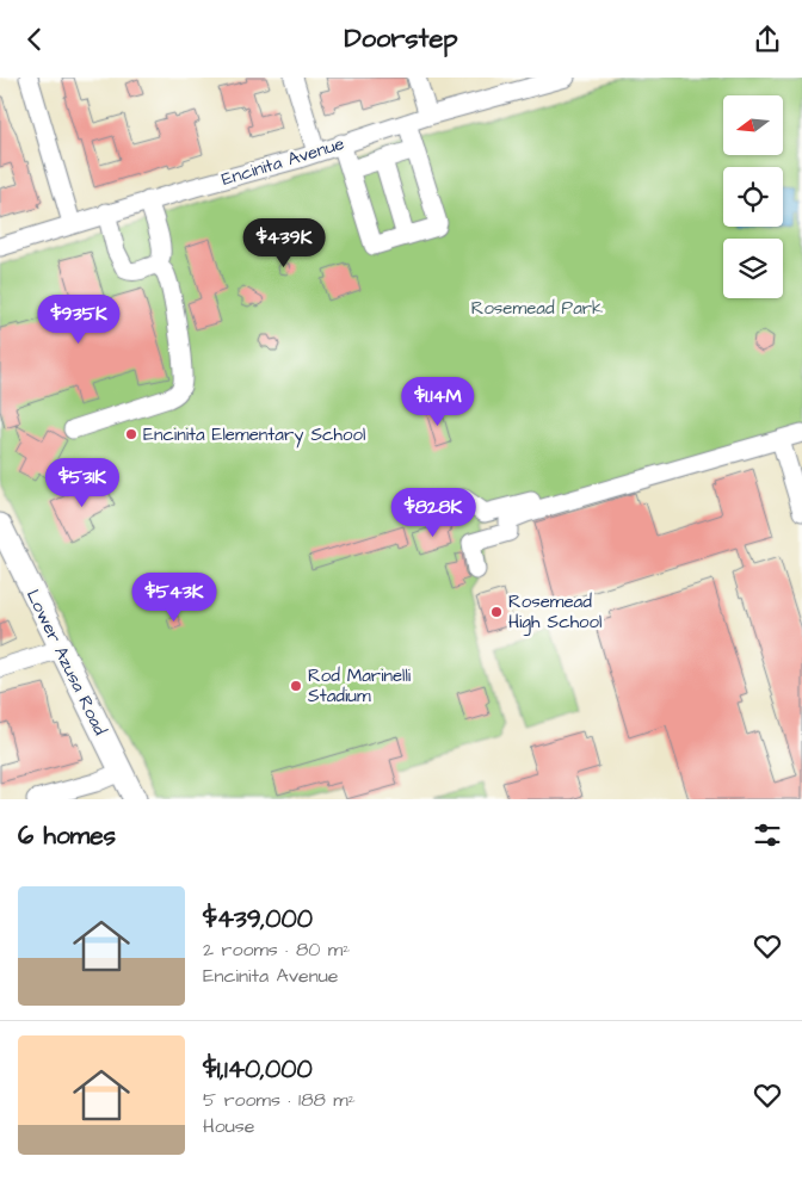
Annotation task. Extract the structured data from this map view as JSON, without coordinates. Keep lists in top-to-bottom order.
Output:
{
  "streets": {
    "main road": ["Lower Azusa Road"],
    "street": ["Encinita Avenue"]
  },
  "parks": ["Rosemead Park"],
  "places": ["Encinita Elementary School", "Rosemead High School", "Rod Marinelli Stadium"],
  "north": "left",
  "page": {
    "header": "Doorstep",
    "price": [
      "$439K",
      "$935K",
      "$1.14M",
      "$531K",
      "$828K",
      "$543K"
    ],
    "heading": "6 homes",
    "list": [
      {
        "name": "$439,000",
        "note": "2 rooms · 80 m² · Encinita Avenue"
      },
      {
        "name": "$1,140,000",
        "note": "5 rooms · 188 m² · House"
      }
    ]
  }
}
